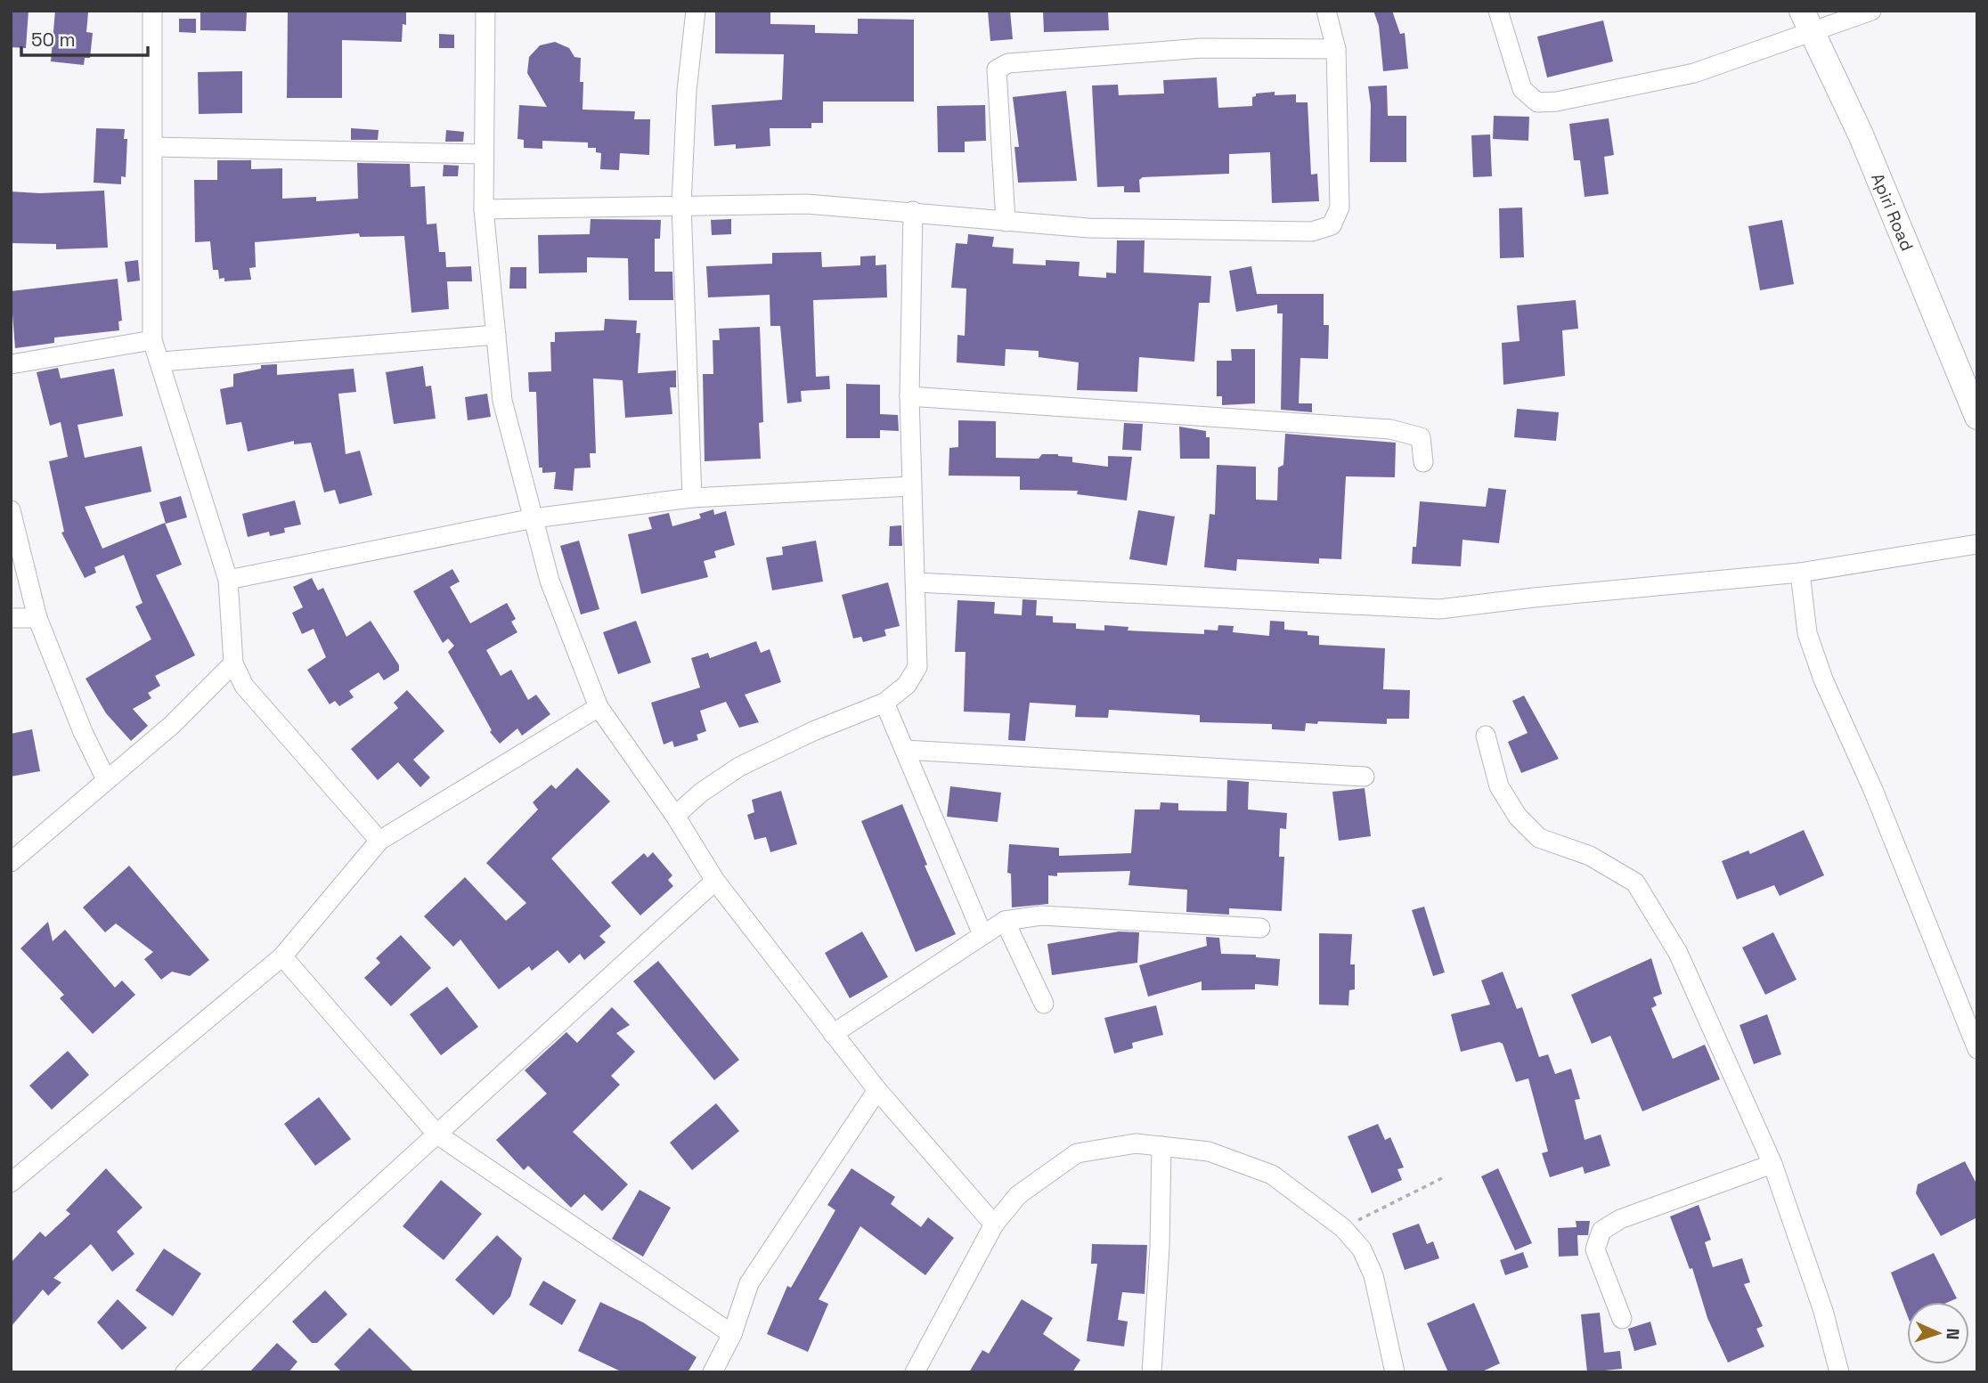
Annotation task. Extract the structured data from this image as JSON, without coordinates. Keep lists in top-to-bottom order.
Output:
{
  "streets": {
    "street": ["Apiri Road"]
  },
  "scale_bar": "50 m",
  "north": "right"
}
